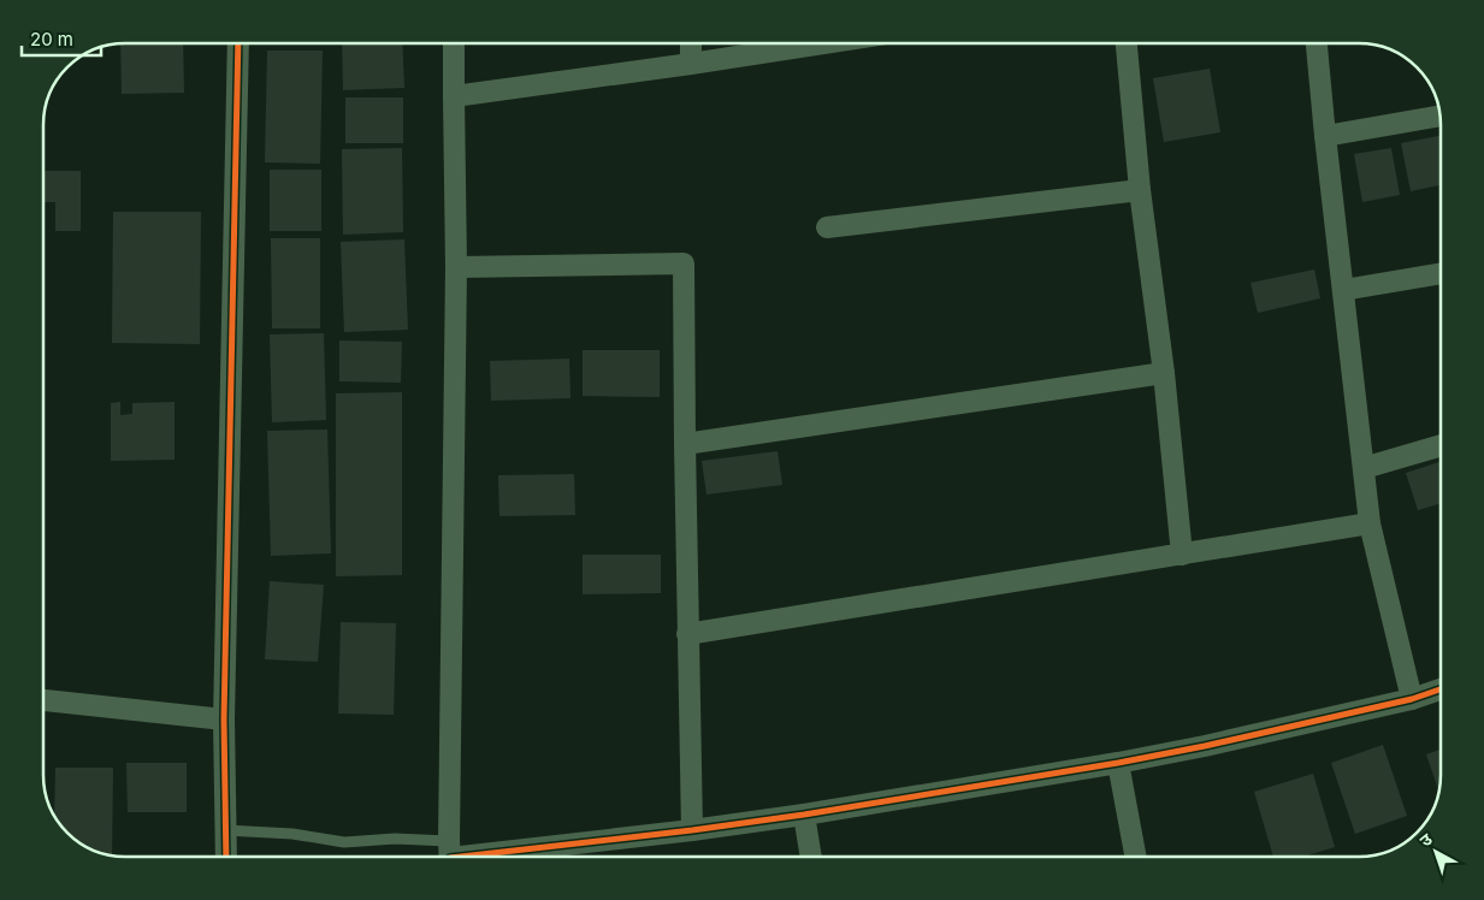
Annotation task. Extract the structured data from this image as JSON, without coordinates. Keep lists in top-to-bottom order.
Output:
{
  "scale_bar": "20 m",
  "north": "top left"
}
